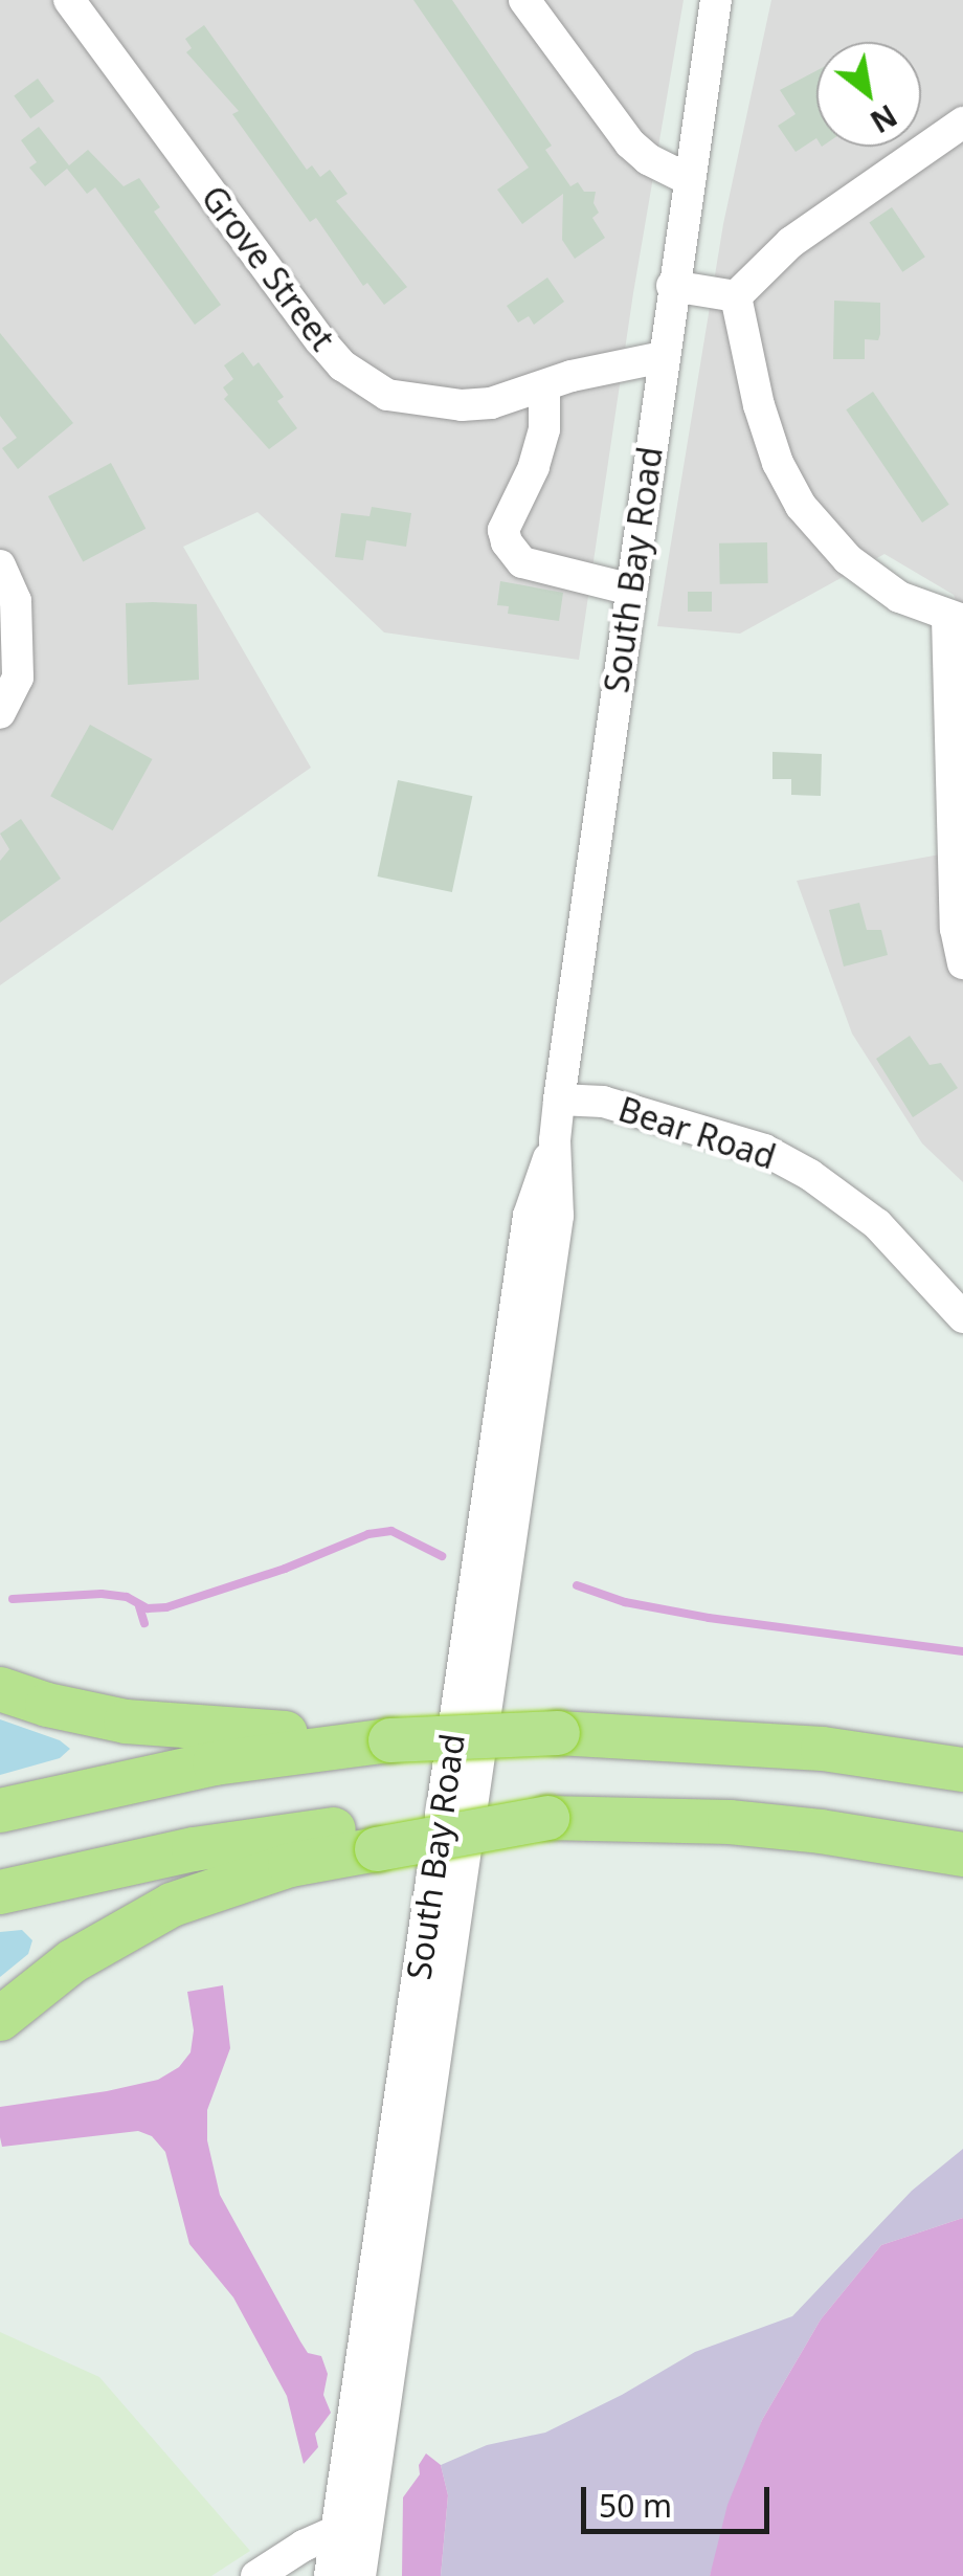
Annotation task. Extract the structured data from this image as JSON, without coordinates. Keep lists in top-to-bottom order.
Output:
{
  "streets": {
    "street": ["Grove Street", "South Bay Road", "Bear Road"]
  },
  "crossings": [
    ["Grove Street", "South Bay Road"],
    ["South Bay Road", "Bear Road"]
  ],
  "scale_bar": "50 m",
  "north": "bottom right"
}
